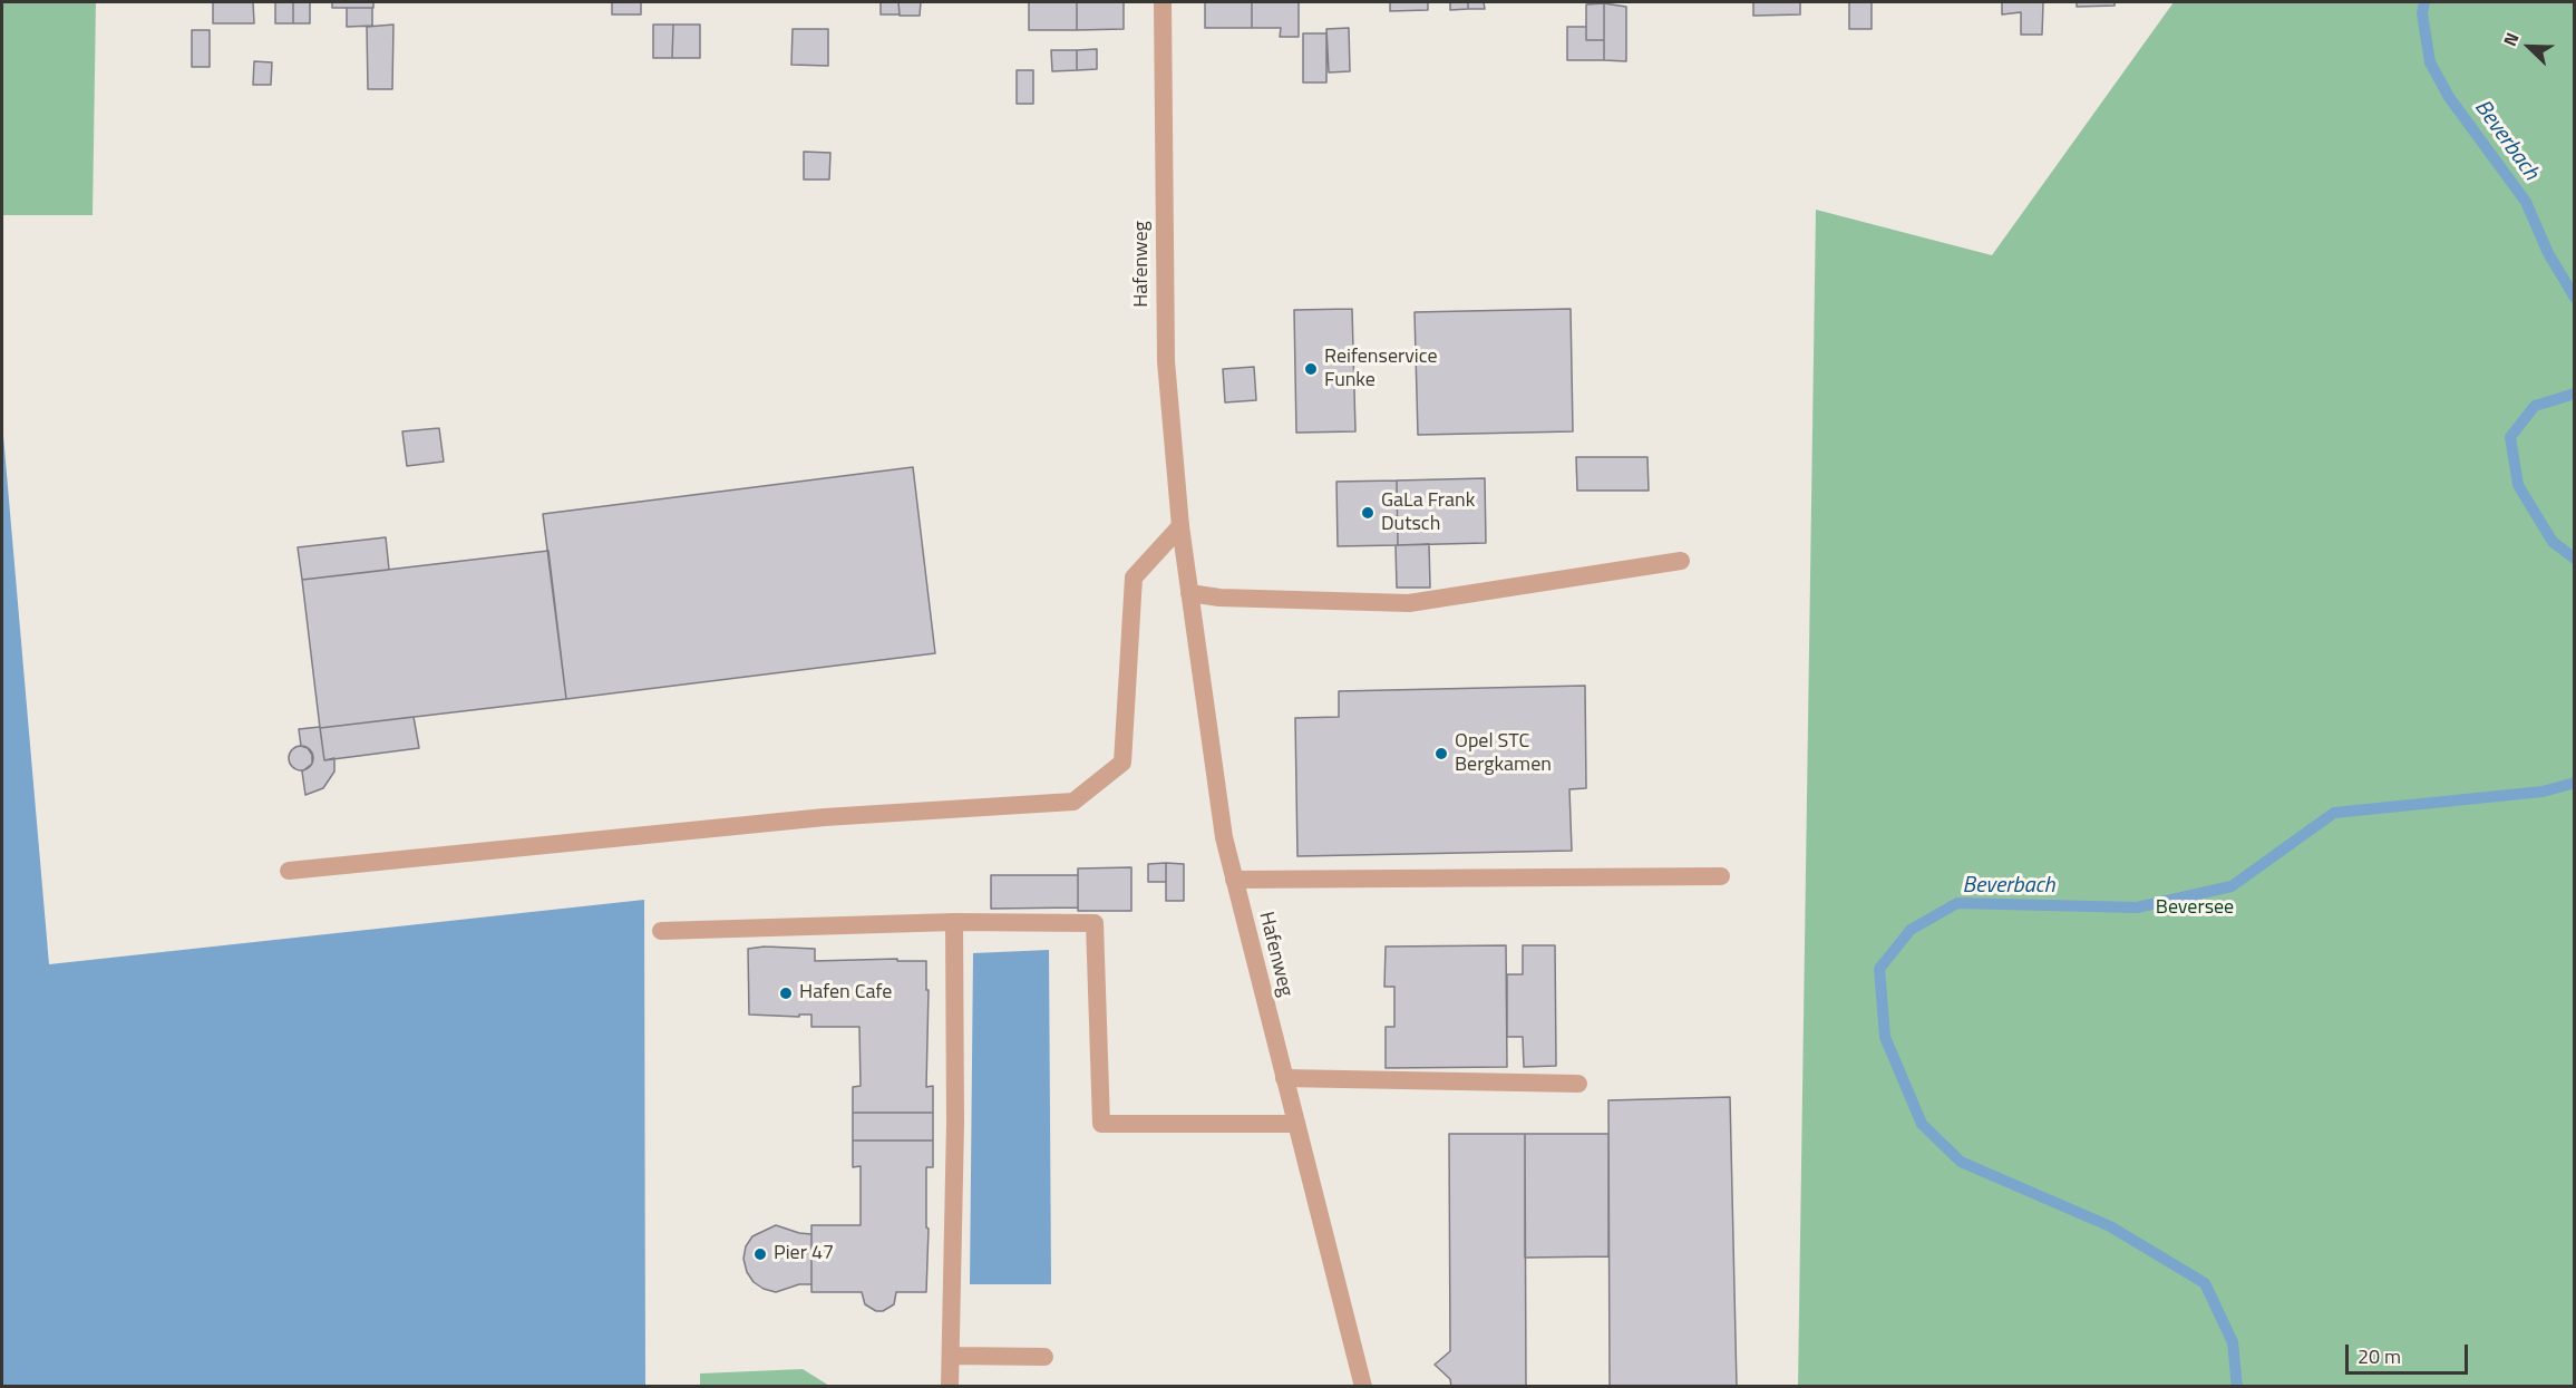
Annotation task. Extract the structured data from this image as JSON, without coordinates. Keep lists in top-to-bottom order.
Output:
{
  "streets": {
    "street": ["Hafenweg"]
  },
  "water": ["Beverbach"],
  "parks": ["Beversee"],
  "places": [
    "Reifenservice Funke",
    "GaLa Frank Dutsch",
    "Opel STC Bergkamen",
    "Hafen Cafe",
    "Pier 47"
  ],
  "scale_bar": "20 m",
  "north": "top left"
}
